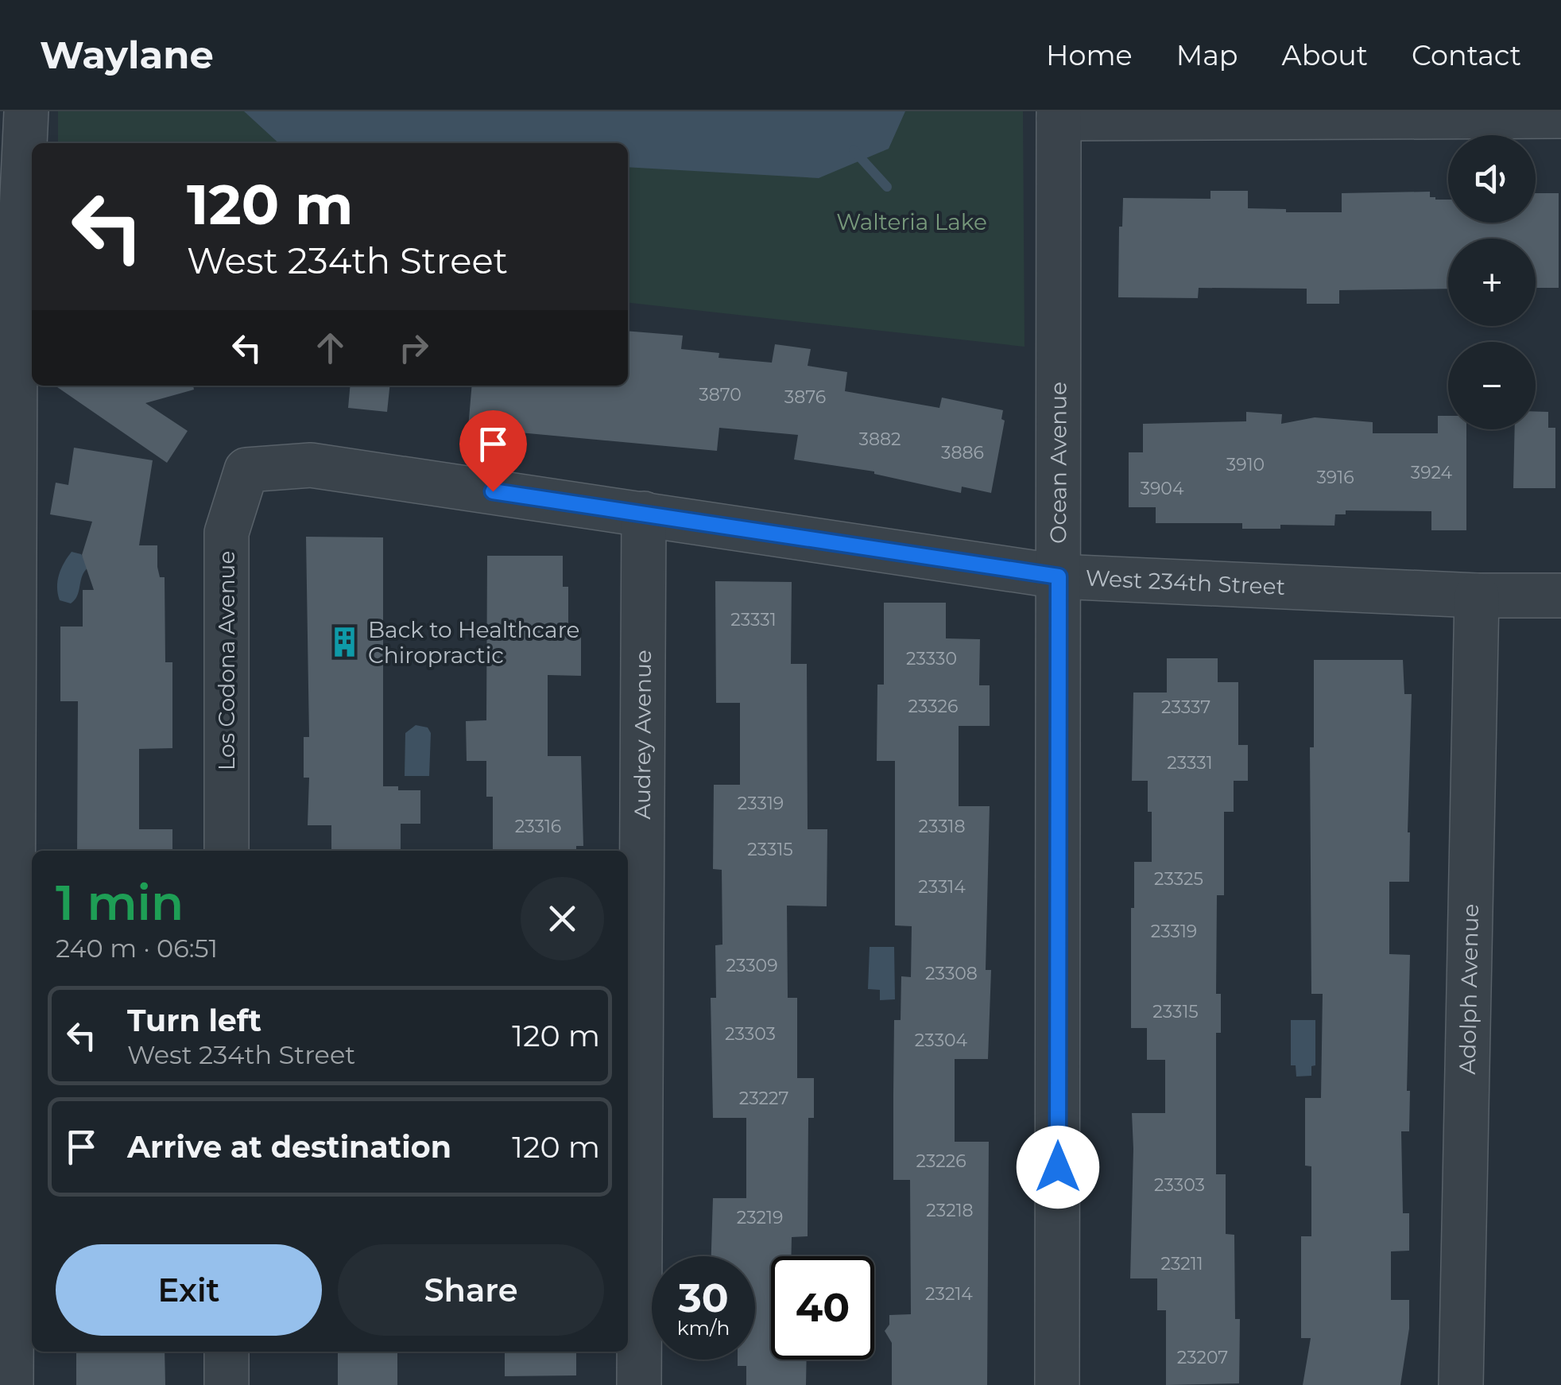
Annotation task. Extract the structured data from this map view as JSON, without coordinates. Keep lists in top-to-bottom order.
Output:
{
  "streets": {
    "street": [
      "Ocean Avenue",
      "West 234th Street",
      "Los Codona Avenue",
      "Audrey Avenue",
      "Adolph Avenue"
    ]
  },
  "crossings": [
    ["Ocean Avenue", "West 234th Street"],
    ["West 234th Street", "Los Codona Avenue"],
    ["West 234th Street", "Audrey Avenue"],
    ["West 234th Street", "Adolph Avenue"]
  ],
  "parks": ["Walteria Lake"],
  "places": {
    "building": ["Back to Healthcare Chiropractic"]
  },
  "house_numbers": [
    "3870",
    "3876",
    "3882",
    "3886",
    "3910",
    "3924",
    "3916",
    "3904",
    "23331",
    "23330",
    "23326",
    "23337",
    "23331",
    "23319",
    "23316",
    "23318",
    "23315",
    "23325",
    "23314",
    "23319",
    "23309",
    "23308",
    "23315",
    "23303",
    "23304",
    "23227",
    "23226",
    "23303",
    "23218",
    "23219",
    "23211",
    "23214",
    "23207"
  ],
  "page": {
    "header": "Waylane",
    "nav": [
      "Home",
      "Map",
      "About",
      "Contact"
    ],
    "map_buttons": ["+", "−"],
    "turn": ["120 m", "West 234th Street"],
    "heading": ["1 min", "240 m · 06:51"],
    "list": [
      {
        "name": "Turn left",
        "note": "West 234th Street",
        "value": "120 m"
      },
      {
        "name": "Arrive at destination",
        "value": "120 m"
      }
    ],
    "buttons": ["Exit", "Share"],
    "speed": "30 km/h",
    "limit": "40"
  }
}
